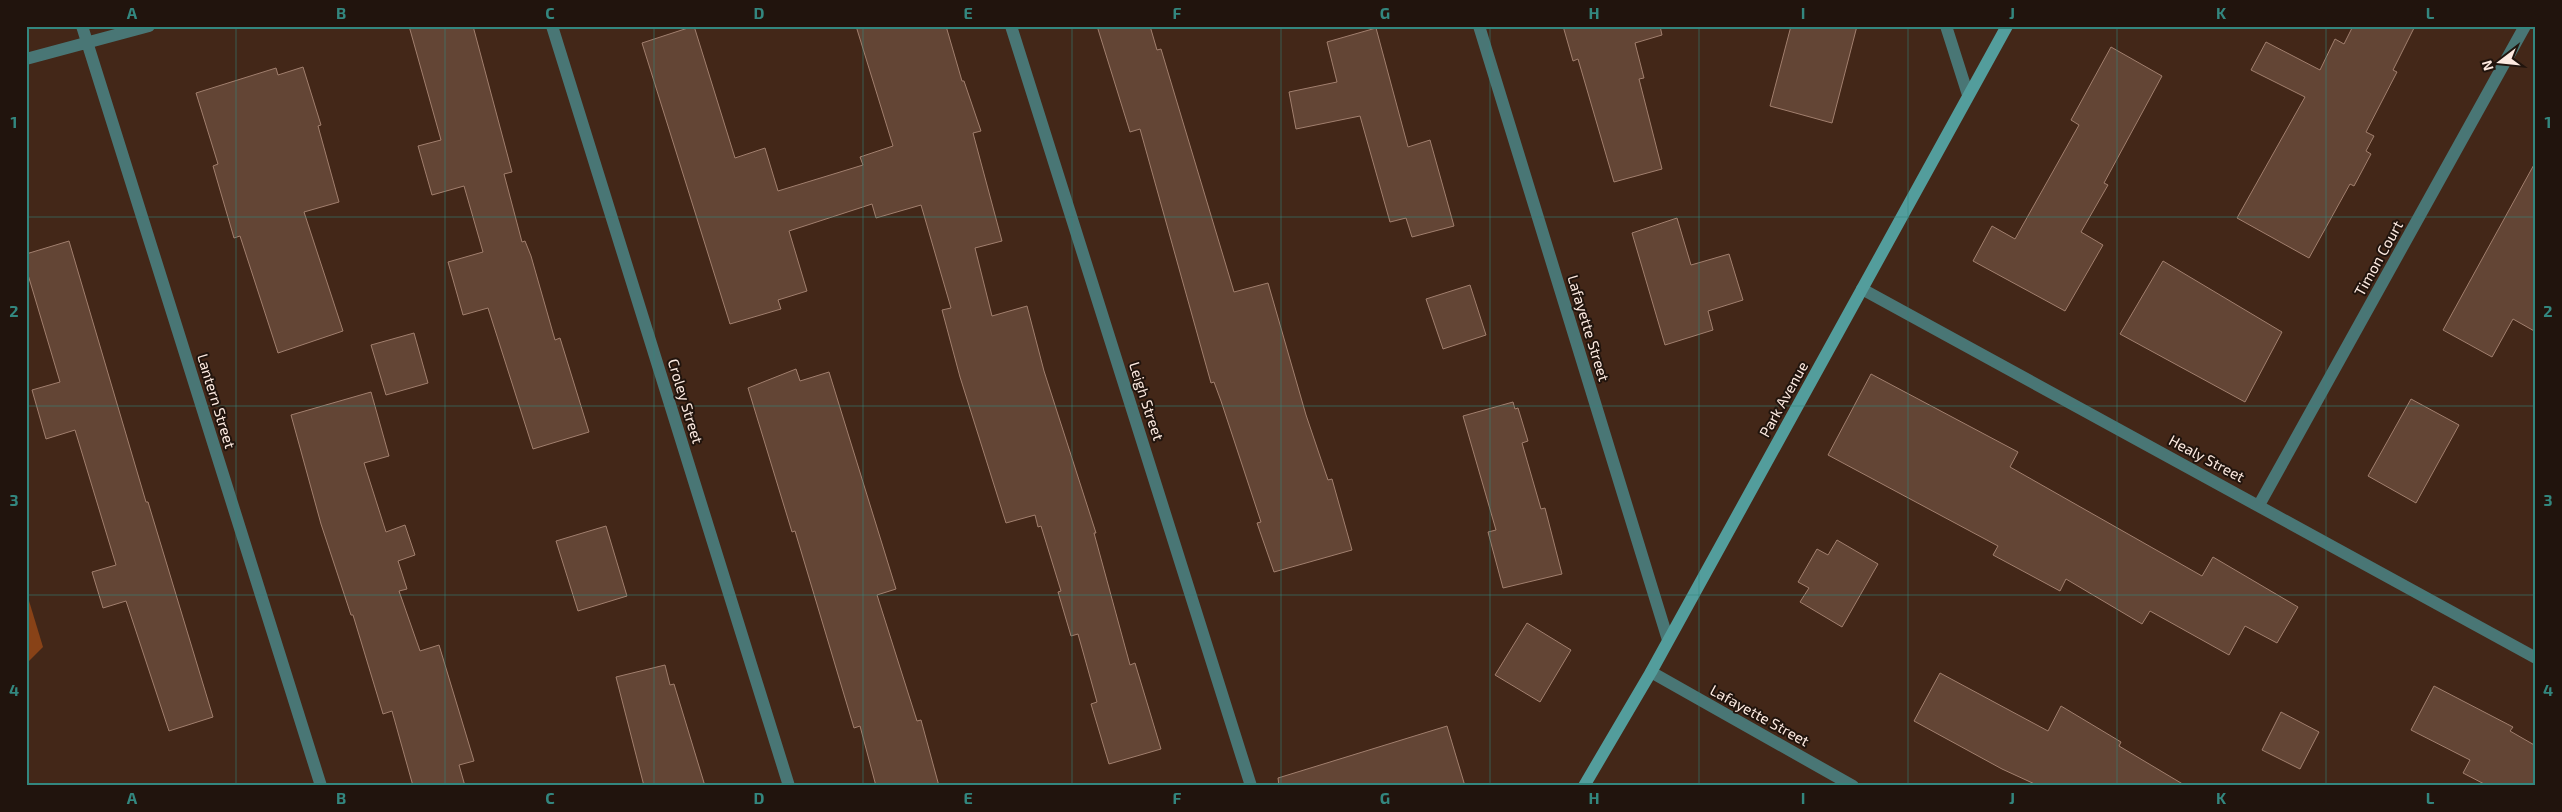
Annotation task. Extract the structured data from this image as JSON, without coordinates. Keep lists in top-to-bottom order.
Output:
{
  "streets": {
    "main road": ["Park Avenue"],
    "street": [
      "Timon Court",
      "Lafayette Street",
      "Lantern Street",
      "Croley Street",
      "Leigh Street",
      "Healy Street"
    ]
  },
  "crossings": [
    ["Timon Court", "Healy Street"],
    ["Lafayette Street", "Park Avenue"],
    ["Park Avenue", "Healy Street"]
  ],
  "north": "left",
  "grid": {
    "columns": [
      "A",
      "B",
      "C",
      "D",
      "E",
      "F",
      "G",
      "H",
      "I",
      "J",
      "K",
      "L"
    ],
    "rows": [
      "1",
      "2",
      "3",
      "4"
    ]
  }
}
